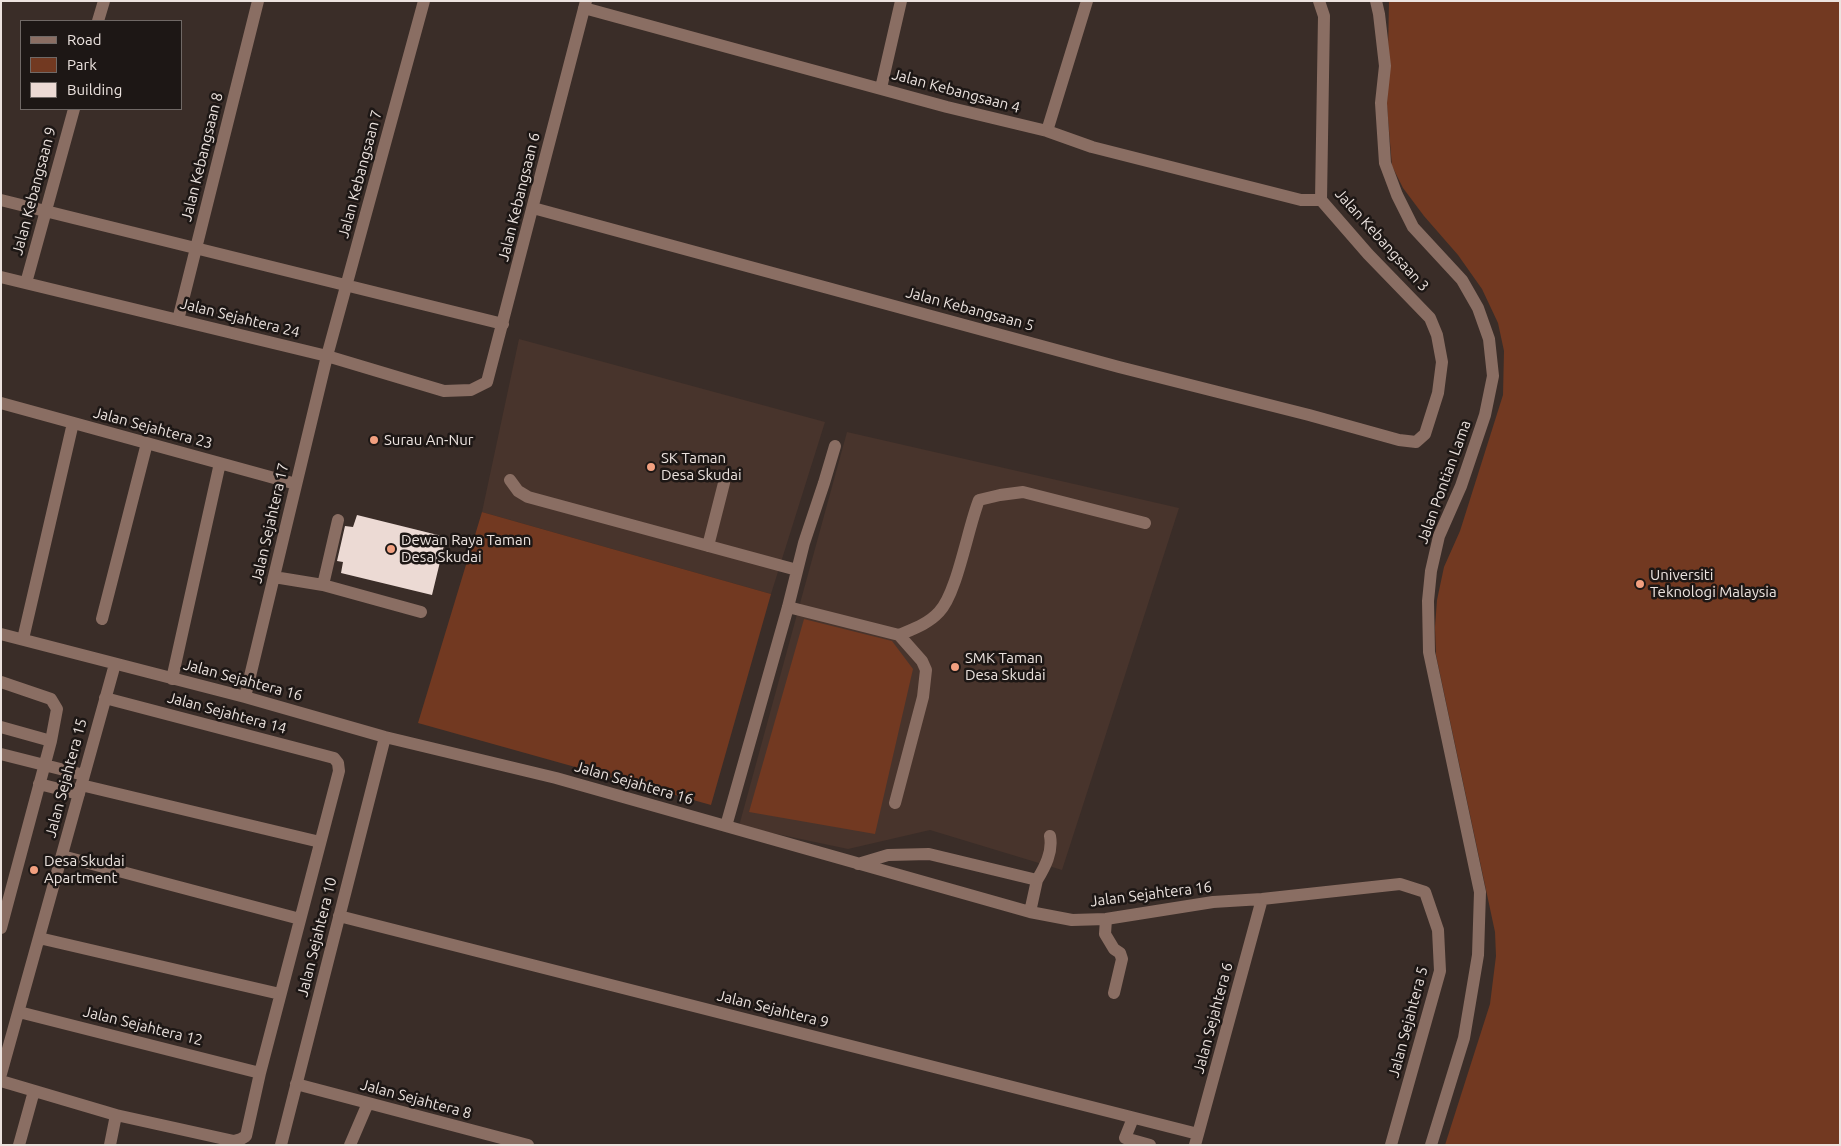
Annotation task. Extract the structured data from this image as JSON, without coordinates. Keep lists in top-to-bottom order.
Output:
{
  "streets": {
    "street": [
      "Jalan Kebangsaan 4",
      "Jalan Kebangsaan 8",
      "Jalan Kebangsaan 7",
      "Jalan Kebangsaan 9",
      "Jalan Kebangsaan 6",
      "Jalan Kebangsaan 3",
      "Jalan Kebangsaan 5",
      "Jalan Sejahtera 24",
      "Jalan Sejahtera 23",
      "Jalan Pontian Lama",
      "Jalan Sejahtera 17",
      "Jalan Sejahtera 16",
      "Jalan Sejahtera 14",
      "Jalan Sejahtera 15",
      "Jalan Sejahtera 10",
      "Jalan Sejahtera 9",
      "Jalan Sejahtera 6",
      "Jalan Sejahtera 5",
      "Jalan Sejahtera 12",
      "Jalan Sejahtera 8"
    ]
  },
  "crossings": [
    ["Jalan Kebangsaan 4", "Jalan Kebangsaan 6"],
    ["Jalan Kebangsaan 4", "Jalan Kebangsaan 3"],
    ["Jalan Kebangsaan 8", "Jalan Sejahtera 24"],
    ["Jalan Kebangsaan 7", "Jalan Sejahtera 24"],
    ["Jalan Kebangsaan 7", "Jalan Sejahtera 17"],
    ["Jalan Kebangsaan 9", "Jalan Sejahtera 24"],
    ["Jalan Kebangsaan 6", "Jalan Kebangsaan 5"],
    ["Jalan Kebangsaan 6", "Jalan Sejahtera 24"],
    ["Jalan Kebangsaan 3", "Jalan Kebangsaan 5"],
    ["Jalan Sejahtera 24", "Jalan Sejahtera 17"],
    ["Jalan Sejahtera 23", "Jalan Sejahtera 17"],
    ["Jalan Sejahtera 17", "Jalan Sejahtera 16"],
    ["Jalan Sejahtera 16", "Jalan Sejahtera 15"],
    ["Jalan Sejahtera 16", "Jalan Sejahtera 10"],
    ["Jalan Sejahtera 16", "Jalan Sejahtera 6"],
    ["Jalan Sejahtera 16", "Jalan Sejahtera 5"],
    ["Jalan Sejahtera 14", "Jalan Sejahtera 15"],
    ["Jalan Sejahtera 15", "Jalan Sejahtera 12"],
    ["Jalan Sejahtera 10", "Jalan Sejahtera 9"],
    ["Jalan Sejahtera 10", "Jalan Sejahtera 8"],
    ["Jalan Sejahtera 9", "Jalan Sejahtera 6"],
    ["Jalan Sejahtera 6", "Jalan Sejahtera 5"]
  ],
  "places": [
    "Surau An-Nur",
    "SK Taman Desa Skudai",
    "Dewan Raya Taman Desa Skudai",
    "Universiti Teknologi Malaysia",
    "SMK Taman Desa Skudai",
    "Desa Skudai Apartment"
  ],
  "legend": ["Road", "Park", "Building"]
}
